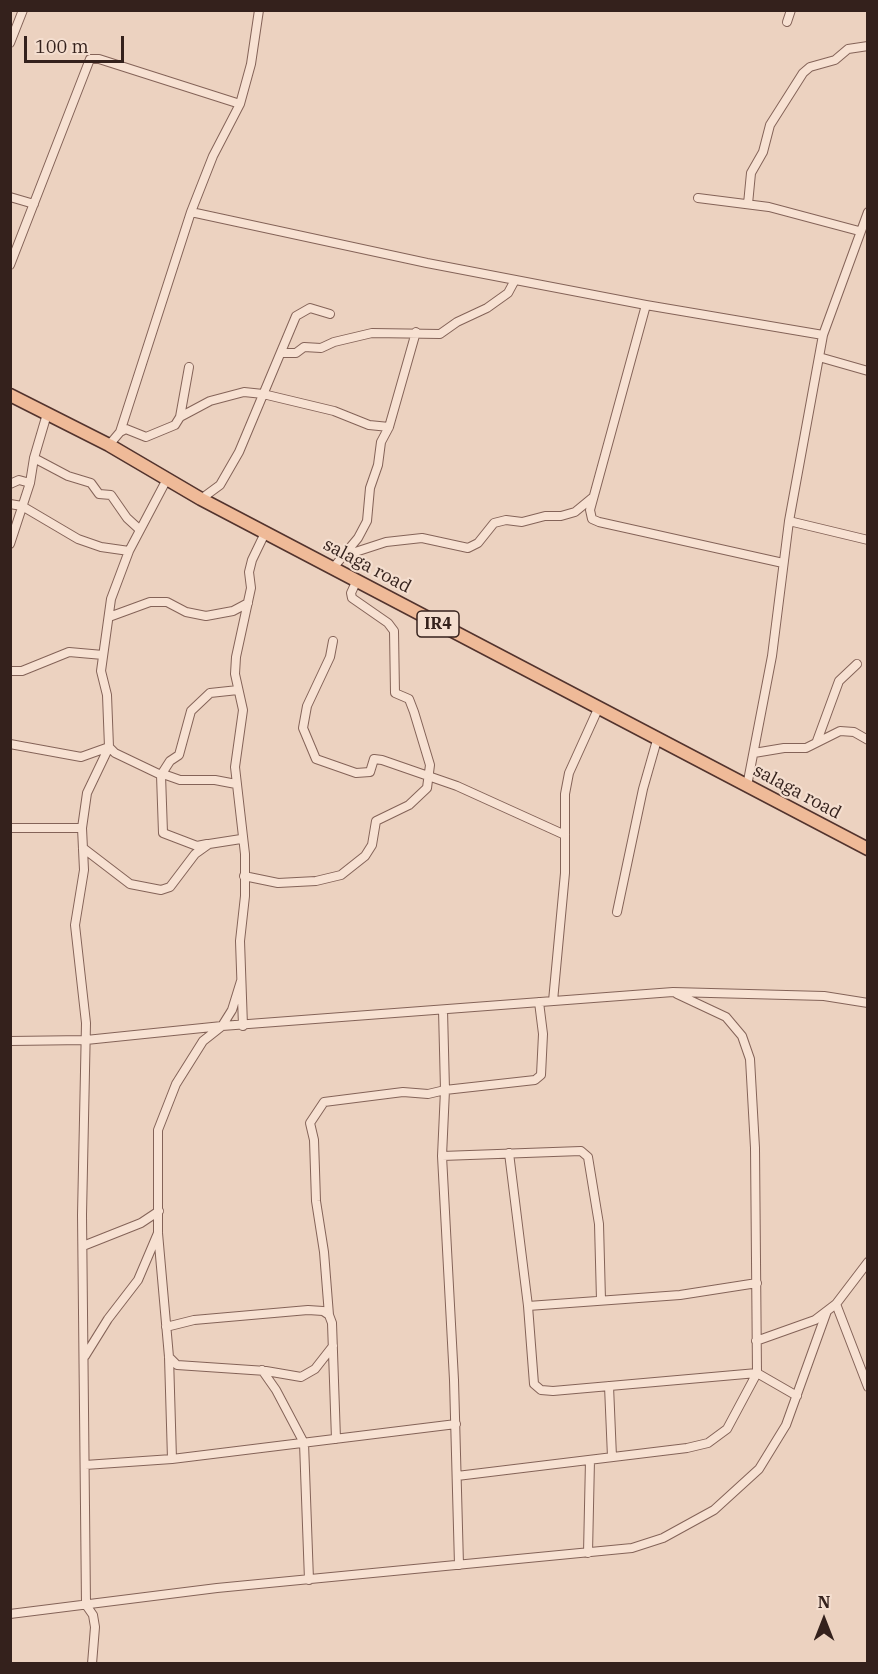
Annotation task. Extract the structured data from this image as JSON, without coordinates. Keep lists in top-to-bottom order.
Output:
{
  "streets": {
    "main road": ["salaga road", "IR4"]
  },
  "scale_bar": "100 m",
  "north": "top"
}
